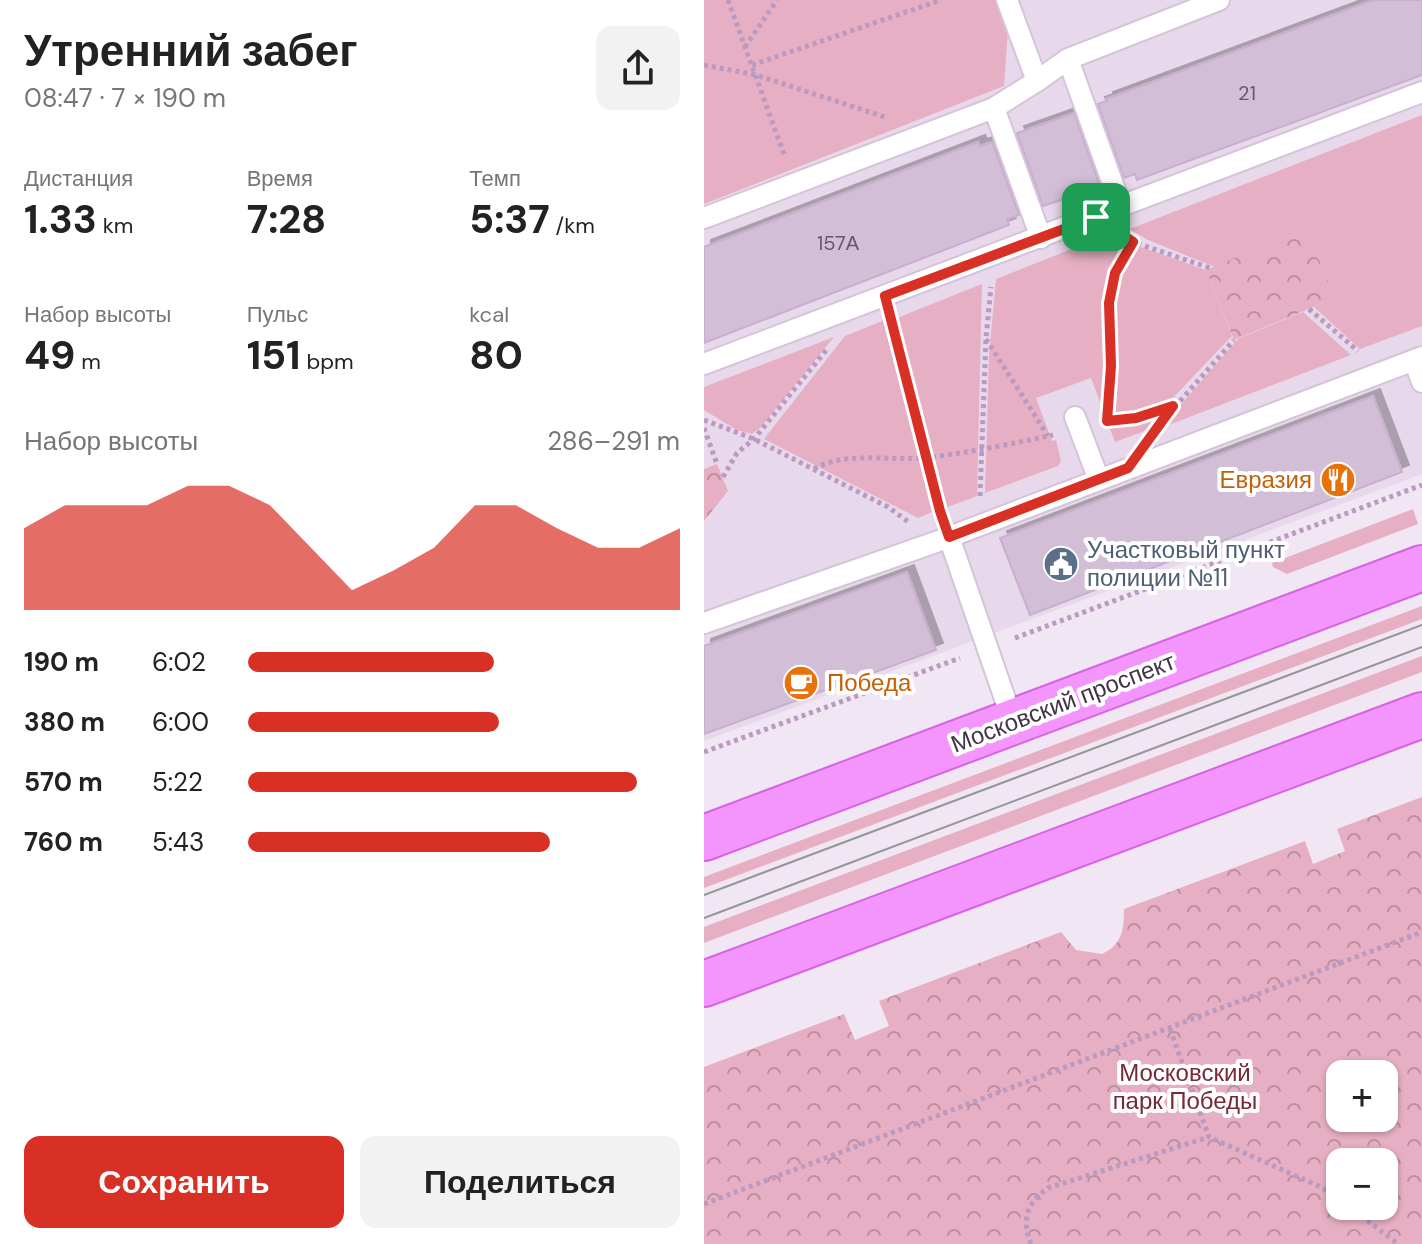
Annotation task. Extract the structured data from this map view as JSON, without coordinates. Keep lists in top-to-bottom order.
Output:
{
  "streets": {
    "main road": ["Московский проспект"]
  },
  "parks": ["Московский парк Победы"],
  "places": {
    "restaurant": ["Евразия"],
    "public building": ["Участковый пункт полиции №11"],
    "cafe": ["Победа"]
  },
  "house_numbers": ["21", "157А"],
  "page": {
    "heading": ["Утренний забег", "08:47 · 7 × 190 m"],
    "stats": [
      ["Дистанция", "1.33 km"],
      ["Время", "7:28"],
      ["Темп", "5:37 /km"],
      ["Набор высоты", "49 m"],
      ["Пульс", "151 bpm"],
      ["kcal", "80"]
    ],
    "chart": ["Набор высоты", "286–291 m"],
    "list": [
      {
        "name": "190 m",
        "note": "6:02"
      },
      {
        "name": "380 m",
        "note": "6:00"
      },
      {
        "name": "570 m",
        "note": "5:22"
      },
      {
        "name": "760 m",
        "note": "5:43"
      }
    ],
    "map_buttons": ["+", "−"],
    "buttons": ["Сохранить", "Поделиться"]
  }
}
